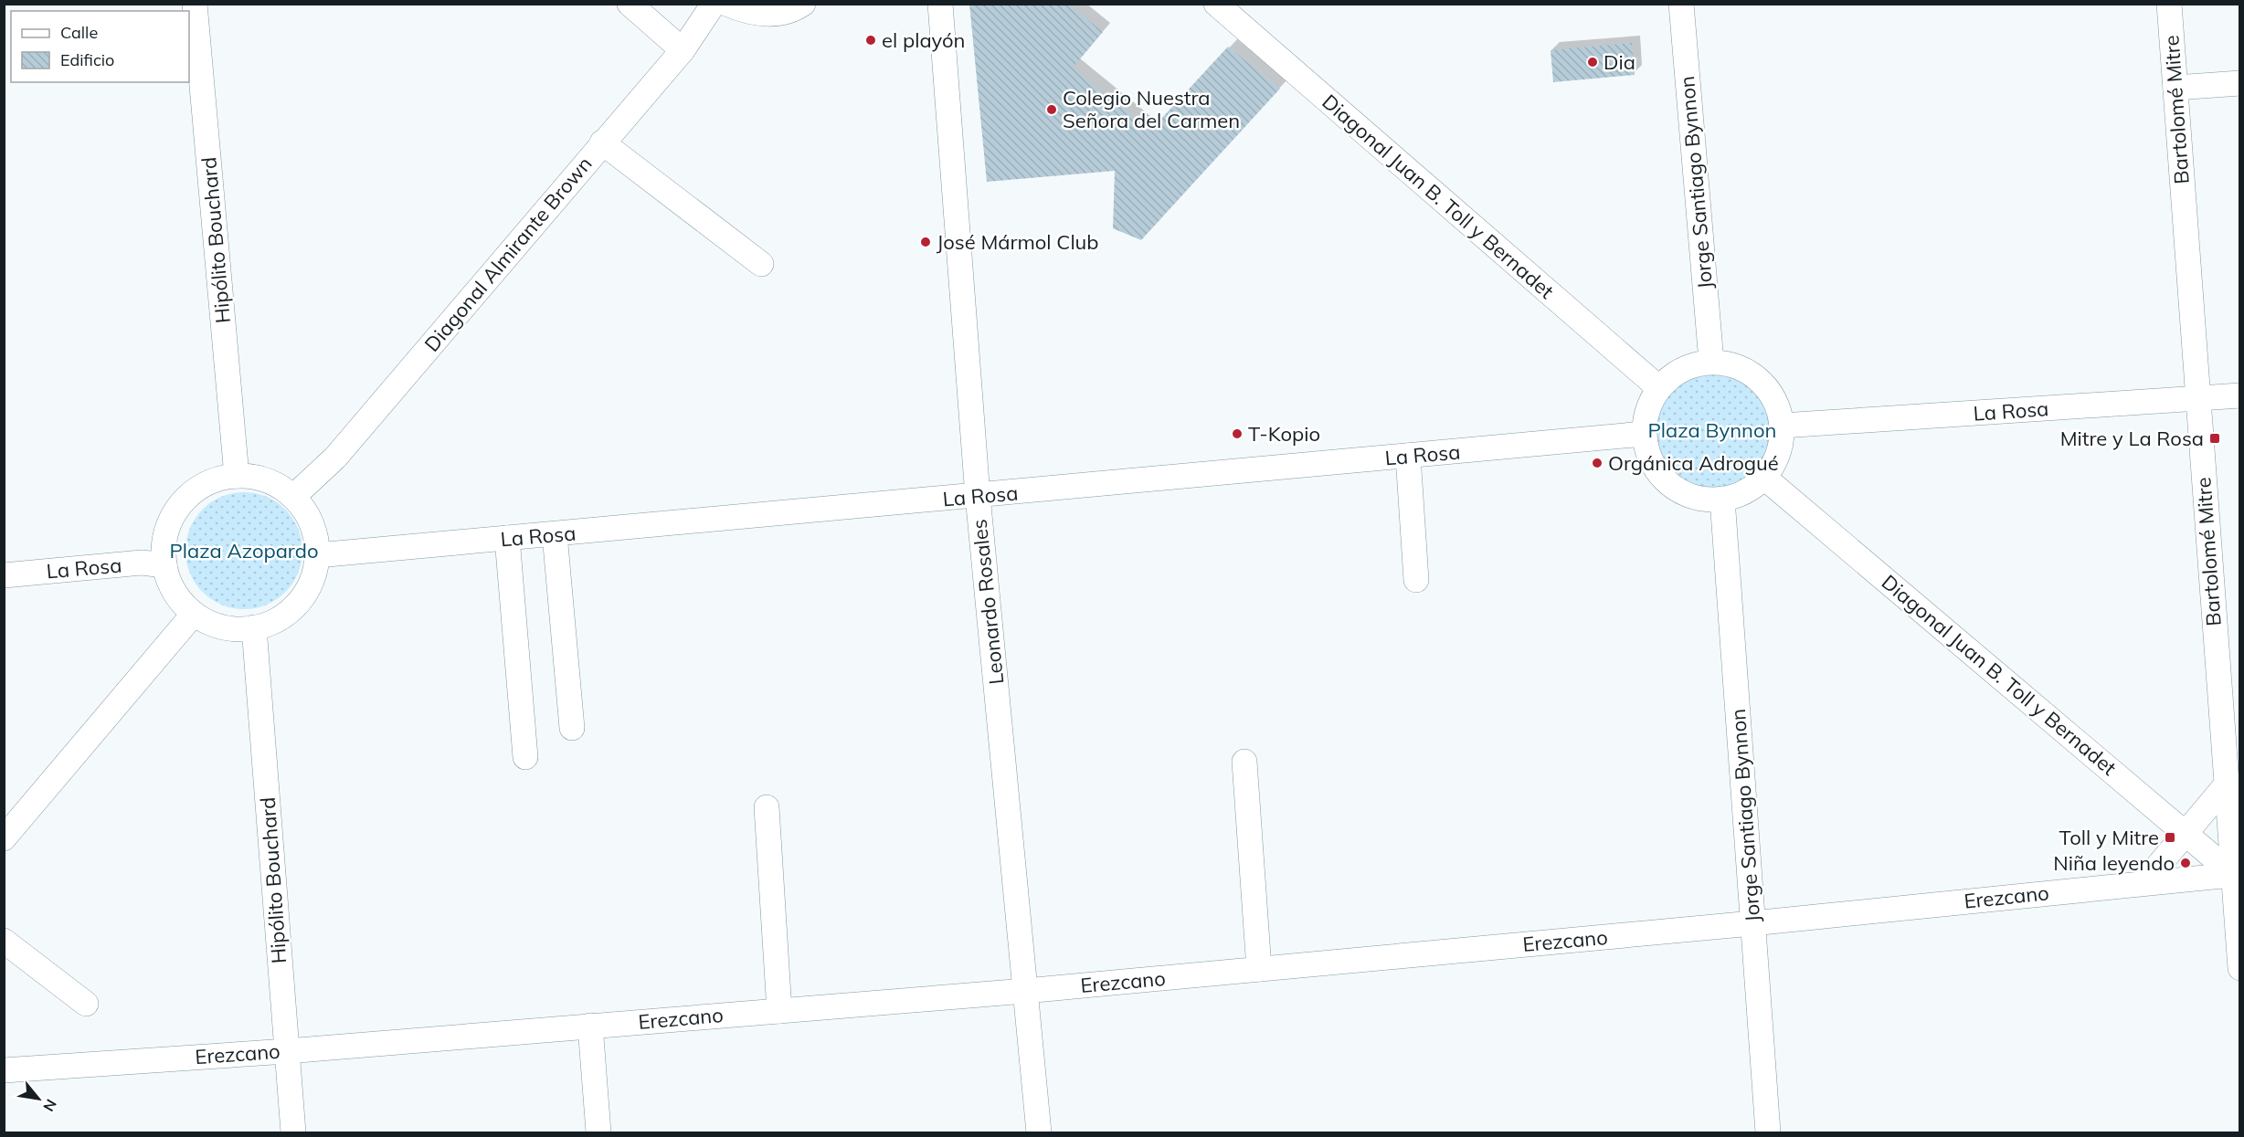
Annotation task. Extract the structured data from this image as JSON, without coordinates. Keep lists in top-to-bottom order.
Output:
{
  "streets": {
    "street": [
      "Bartolomé Mitre",
      "Jorge Santiago Bynnon",
      "Diagonal Juan B. Toll y Bernadet",
      "Hipólito Bouchard",
      "Diagonal Almirante Brown",
      "La Rosa",
      "Leonardo Rosales",
      "Erezcano"
    ]
  },
  "crossings": [
    ["Bartolomé Mitre", "Diagonal Juan B. Toll y Bernadet"],
    ["Bartolomé Mitre", "La Rosa"],
    ["Bartolomé Mitre", "Erezcano"],
    ["Jorge Santiago Bynnon", "Diagonal Juan B. Toll y Bernadet"],
    ["Jorge Santiago Bynnon", "La Rosa"],
    ["Jorge Santiago Bynnon", "Erezcano"],
    ["Diagonal Juan B. Toll y Bernadet", "La Rosa"],
    ["Diagonal Juan B. Toll y Bernadet", "Erezcano"],
    ["Hipólito Bouchard", "Diagonal Almirante Brown"],
    ["Hipólito Bouchard", "La Rosa"],
    ["Hipólito Bouchard", "Erezcano"],
    ["Diagonal Almirante Brown", "La Rosa"],
    ["La Rosa", "Leonardo Rosales"],
    ["Leonardo Rosales", "Erezcano"]
  ],
  "parks": ["Plaza Bynnon", "Plaza Azopardo"],
  "places": {
    "other": [
      "el playón",
      "Dia",
      "Colegio Nuestra Señora del Carmen",
      "José Mármol Club",
      "T-Kopio",
      "Orgánica Adrogué",
      "Niña leyendo"
    ],
    "transit": ["Mitre y La Rosa", "Toll y Mitre"]
  },
  "legend": ["Calle", "Edificio"],
  "north": "bottom right"
}
